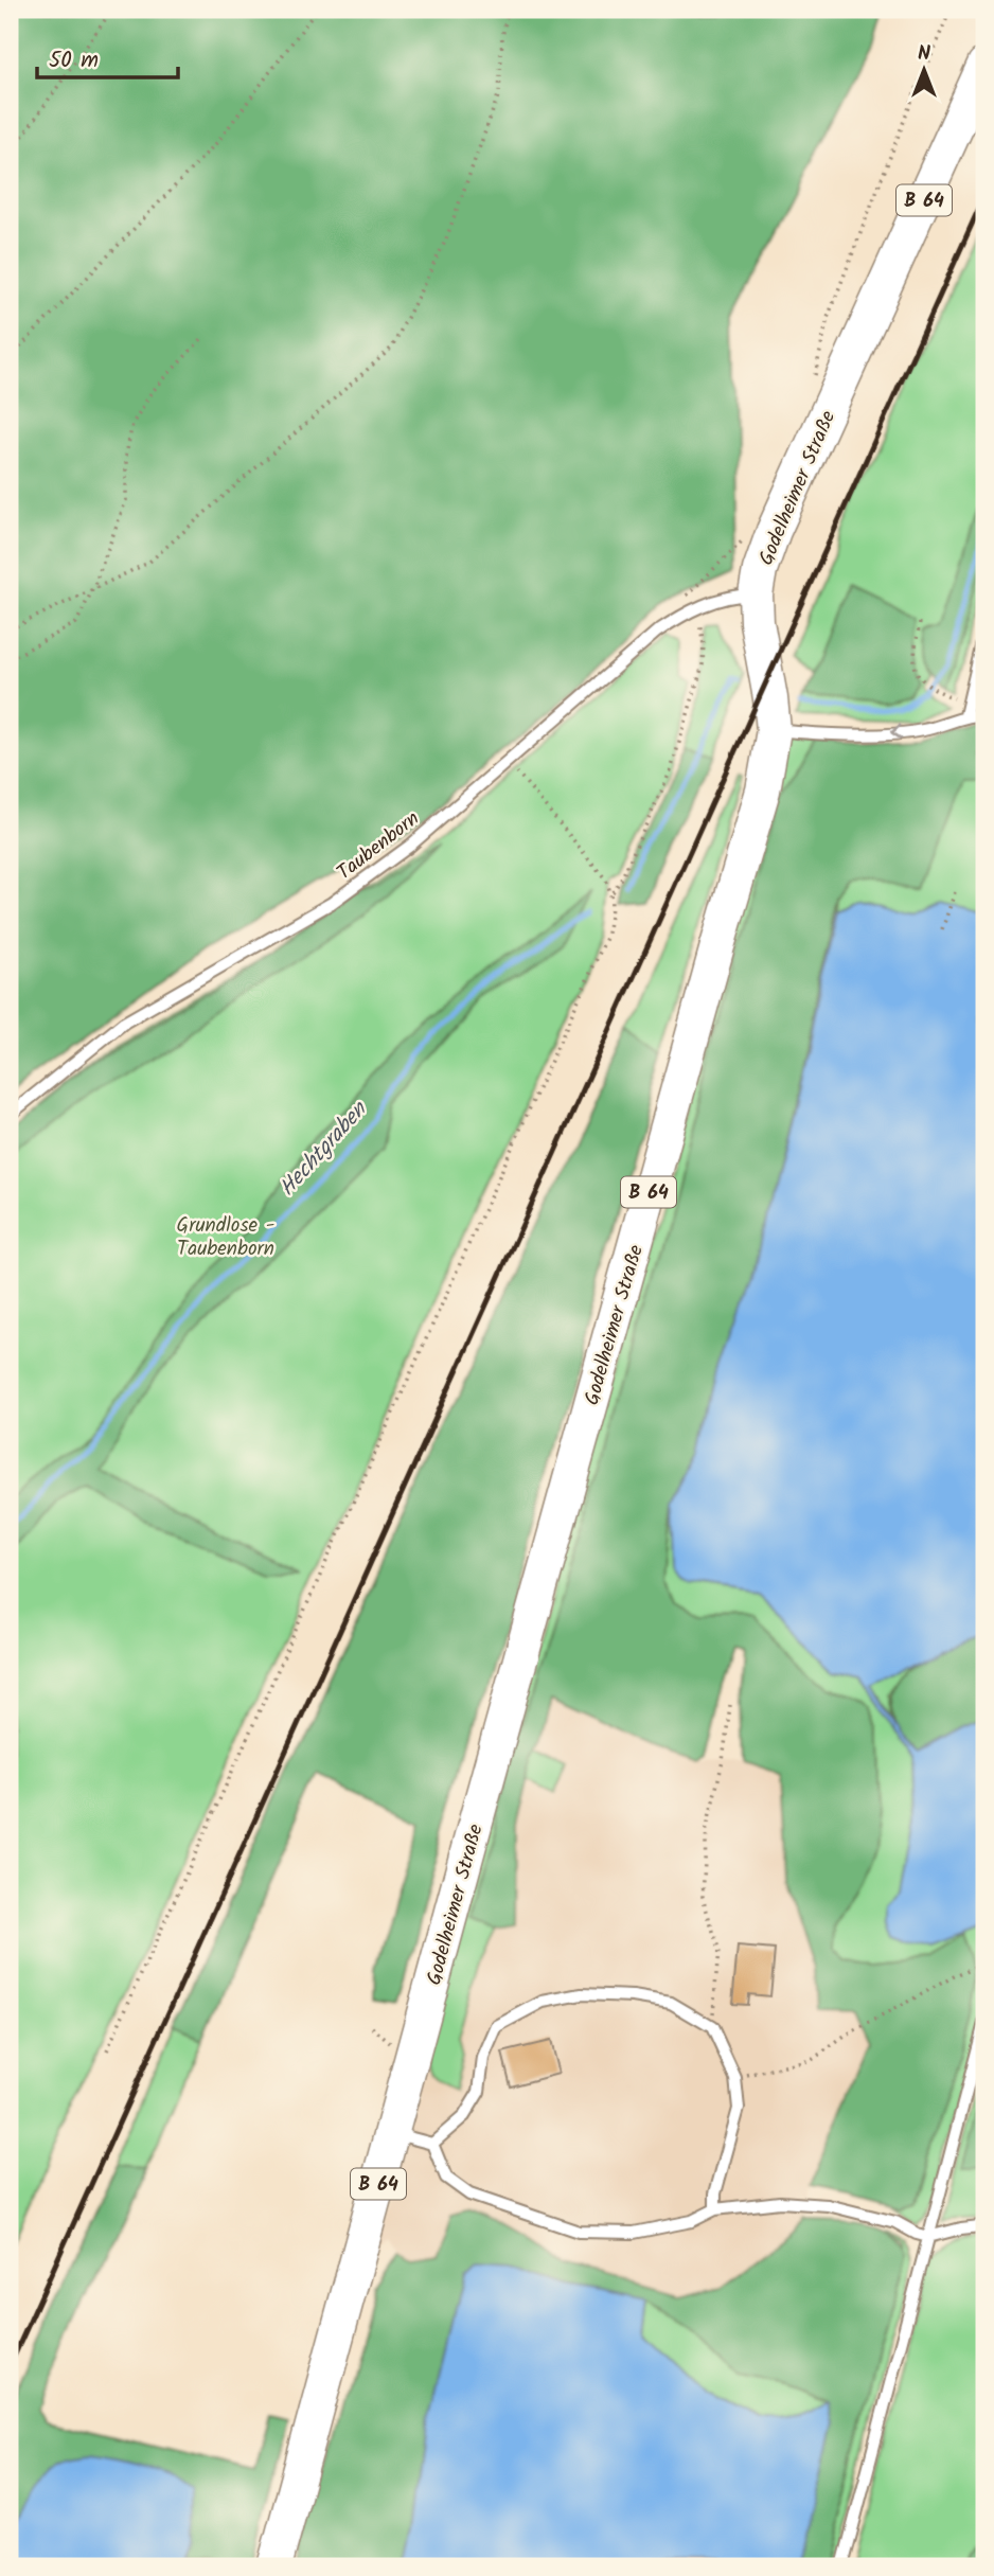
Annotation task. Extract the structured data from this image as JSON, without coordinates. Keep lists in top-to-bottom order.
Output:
{
  "streets": {
    "main road": ["B 64", "Godelheimer Straße"],
    "lane": ["Taubenborn"]
  },
  "crossings": [
    ["Godelheimer Straße", "Taubenborn"]
  ],
  "water": ["Hechtgraben"],
  "parks": ["Grundlose - Taubenborn"],
  "scale_bar": "50 m",
  "north": "top"
}
